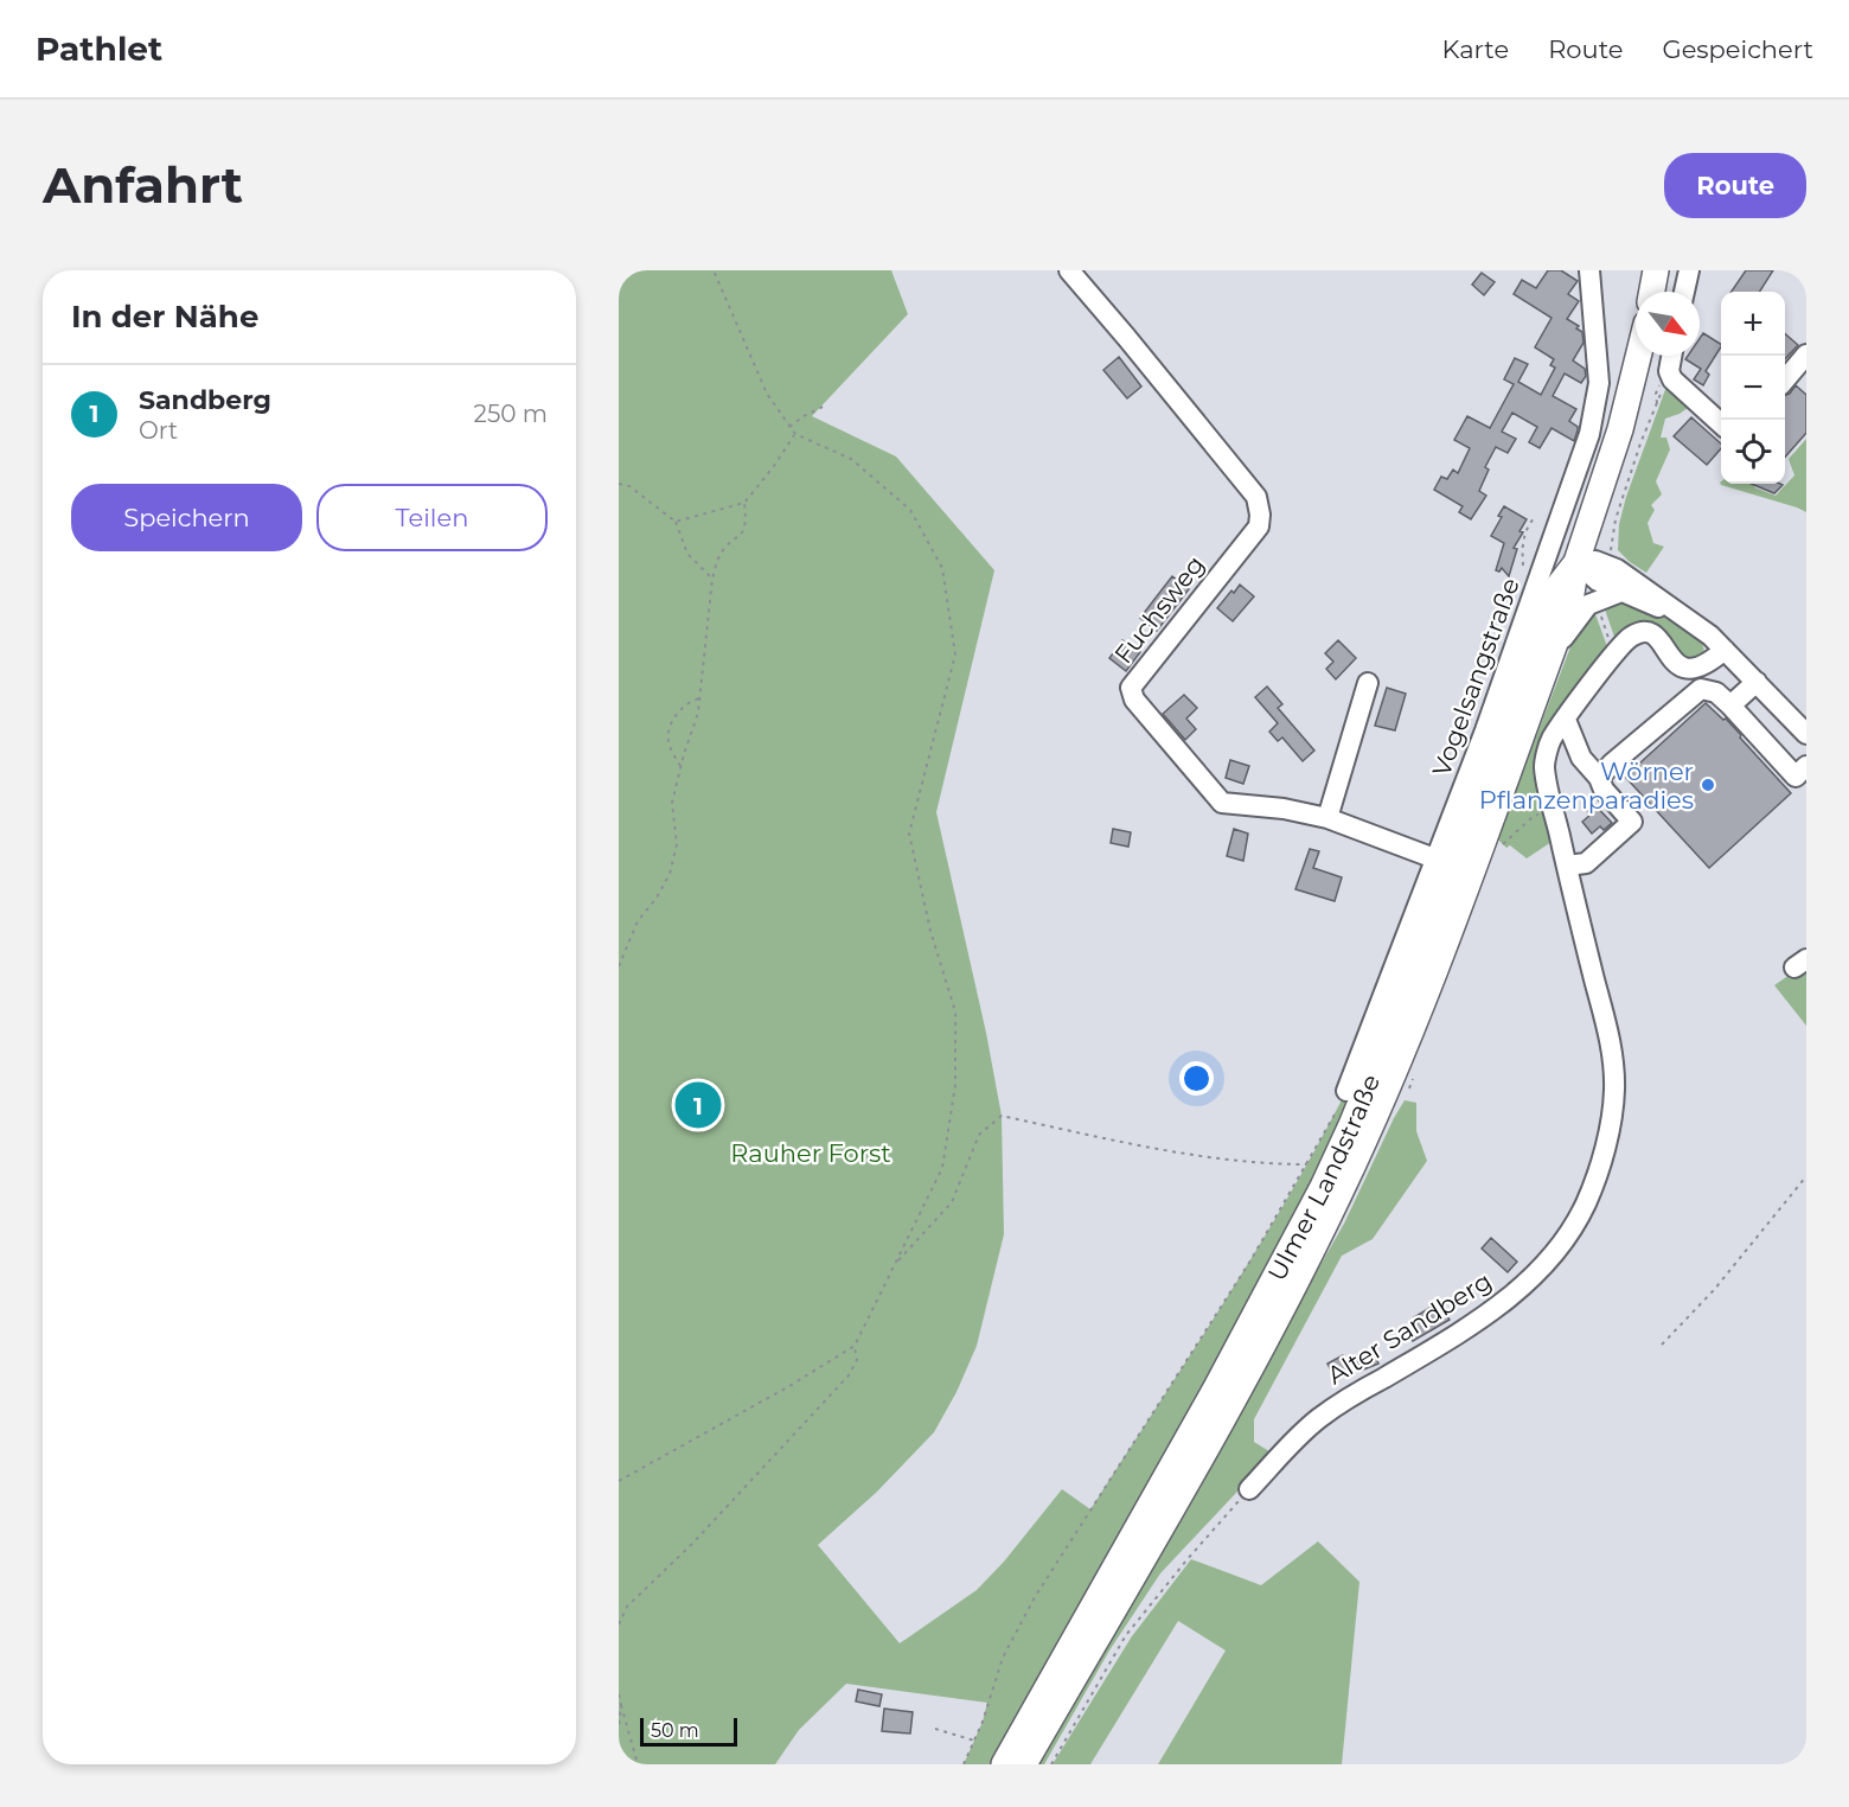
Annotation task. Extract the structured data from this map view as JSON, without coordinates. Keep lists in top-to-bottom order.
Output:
{
  "streets": {
    "main road": ["Ulmer Landstraße"],
    "street": ["Fuchsweg", "Vogelsangstraße", "Alter Sandberg"]
  },
  "crossings": [
    ["Fuchsweg", "Vogelsangstraße"]
  ],
  "parks": ["Rauher Forst"],
  "places": ["Wörner Pflanzenparadies"],
  "scale_bar": "50 m",
  "north": "bottom right",
  "page": {
    "header": "Pathlet",
    "nav": ["Karte", "Route", "Gespeichert"],
    "buttons": [
      "Route",
      ["Speichern", "Teilen"]
    ],
    "title": "Anfahrt",
    "heading": "In der Nähe",
    "map_buttons": ["+", "−"],
    "list": [
      {
        "mark": "1",
        "name": "Sandberg",
        "note": "Ort",
        "value": "250 m"
      }
    ],
    "pins": "1",
    "scale": "50 m"
  }
}
